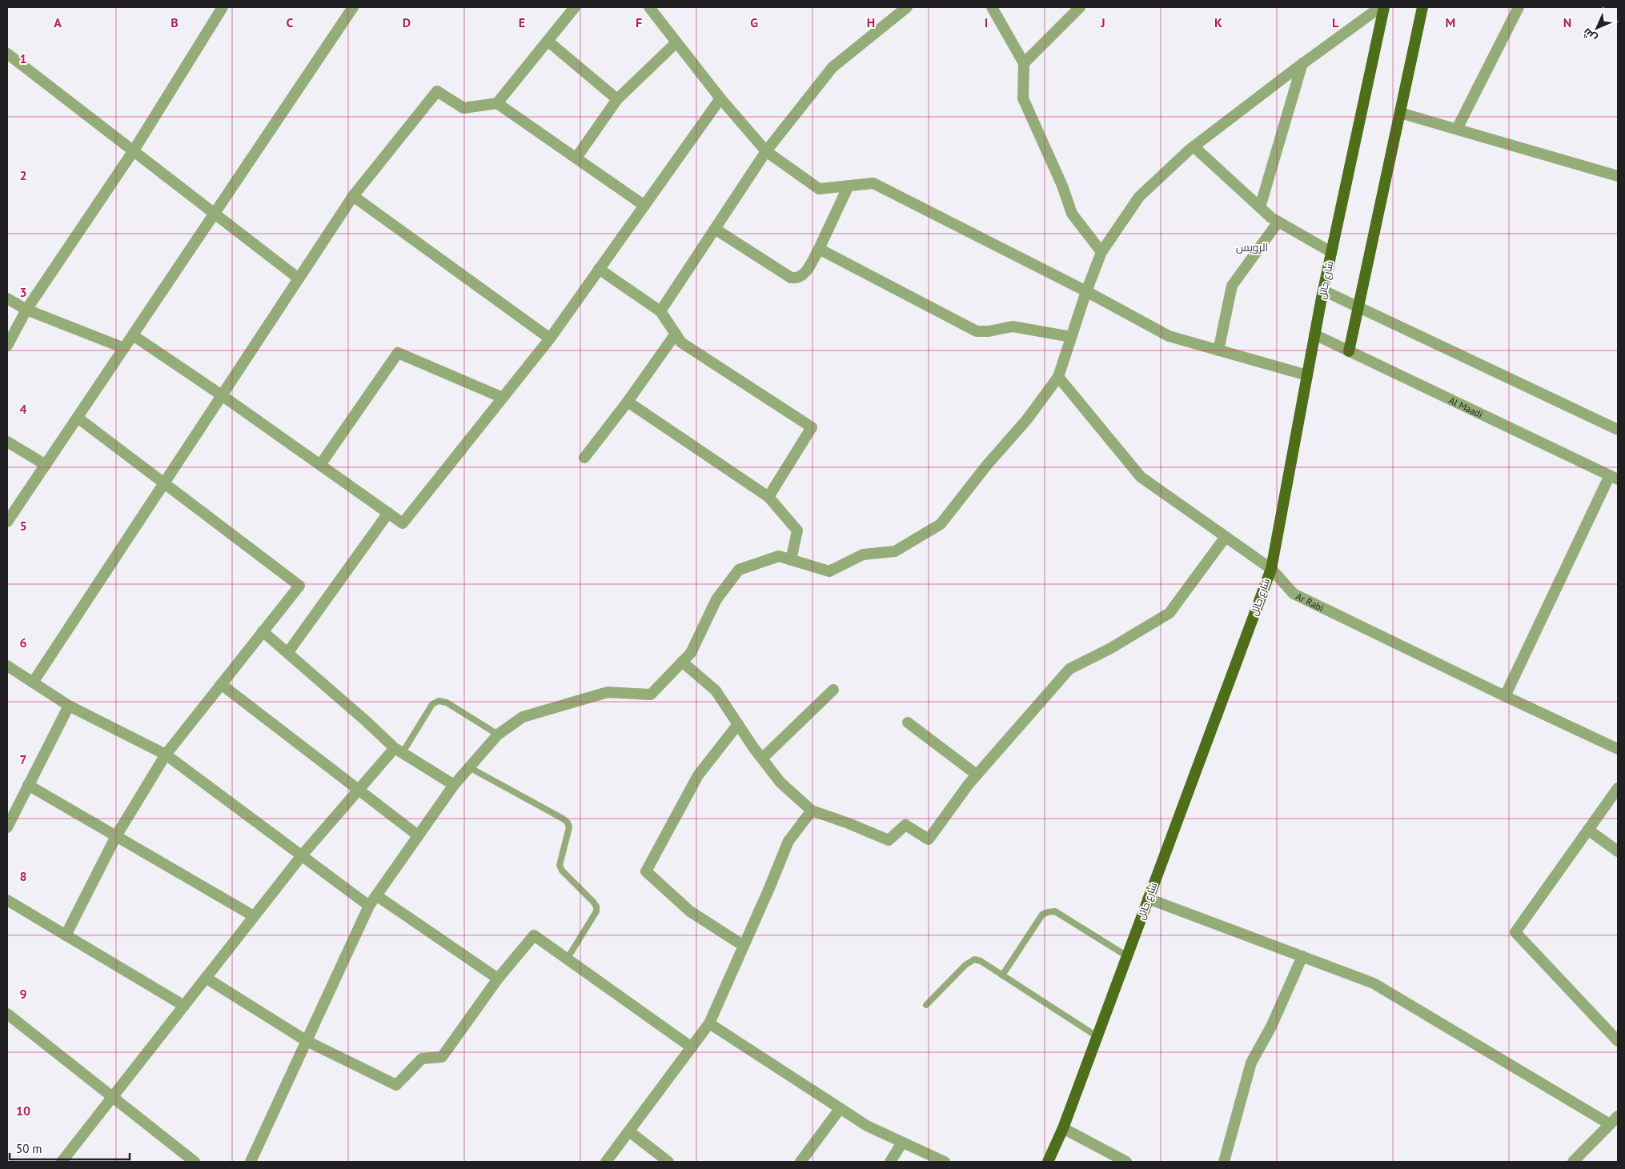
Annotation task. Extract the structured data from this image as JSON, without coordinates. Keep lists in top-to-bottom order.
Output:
{
  "streets": {
    "main road": ["شارع حائل"],
    "street": ["Al Maadi", "Ar Rabi"]
  },
  "crossings": [
    ["شارع حائل", "Al Maadi"],
    ["شارع حائل", "Ar Rabi"]
  ],
  "districts": ["الرويس"],
  "scale_bar": "50 m",
  "north": "bottom left",
  "grid": {
    "columns": [
      "A",
      "B",
      "C",
      "D",
      "E",
      "F",
      "G",
      "H",
      "I",
      "J",
      "K",
      "L",
      "M",
      "N"
    ],
    "rows": [
      "1",
      "2",
      "3",
      "4",
      "5",
      "6",
      "7",
      "8",
      "9",
      "10"
    ]
  }
}
